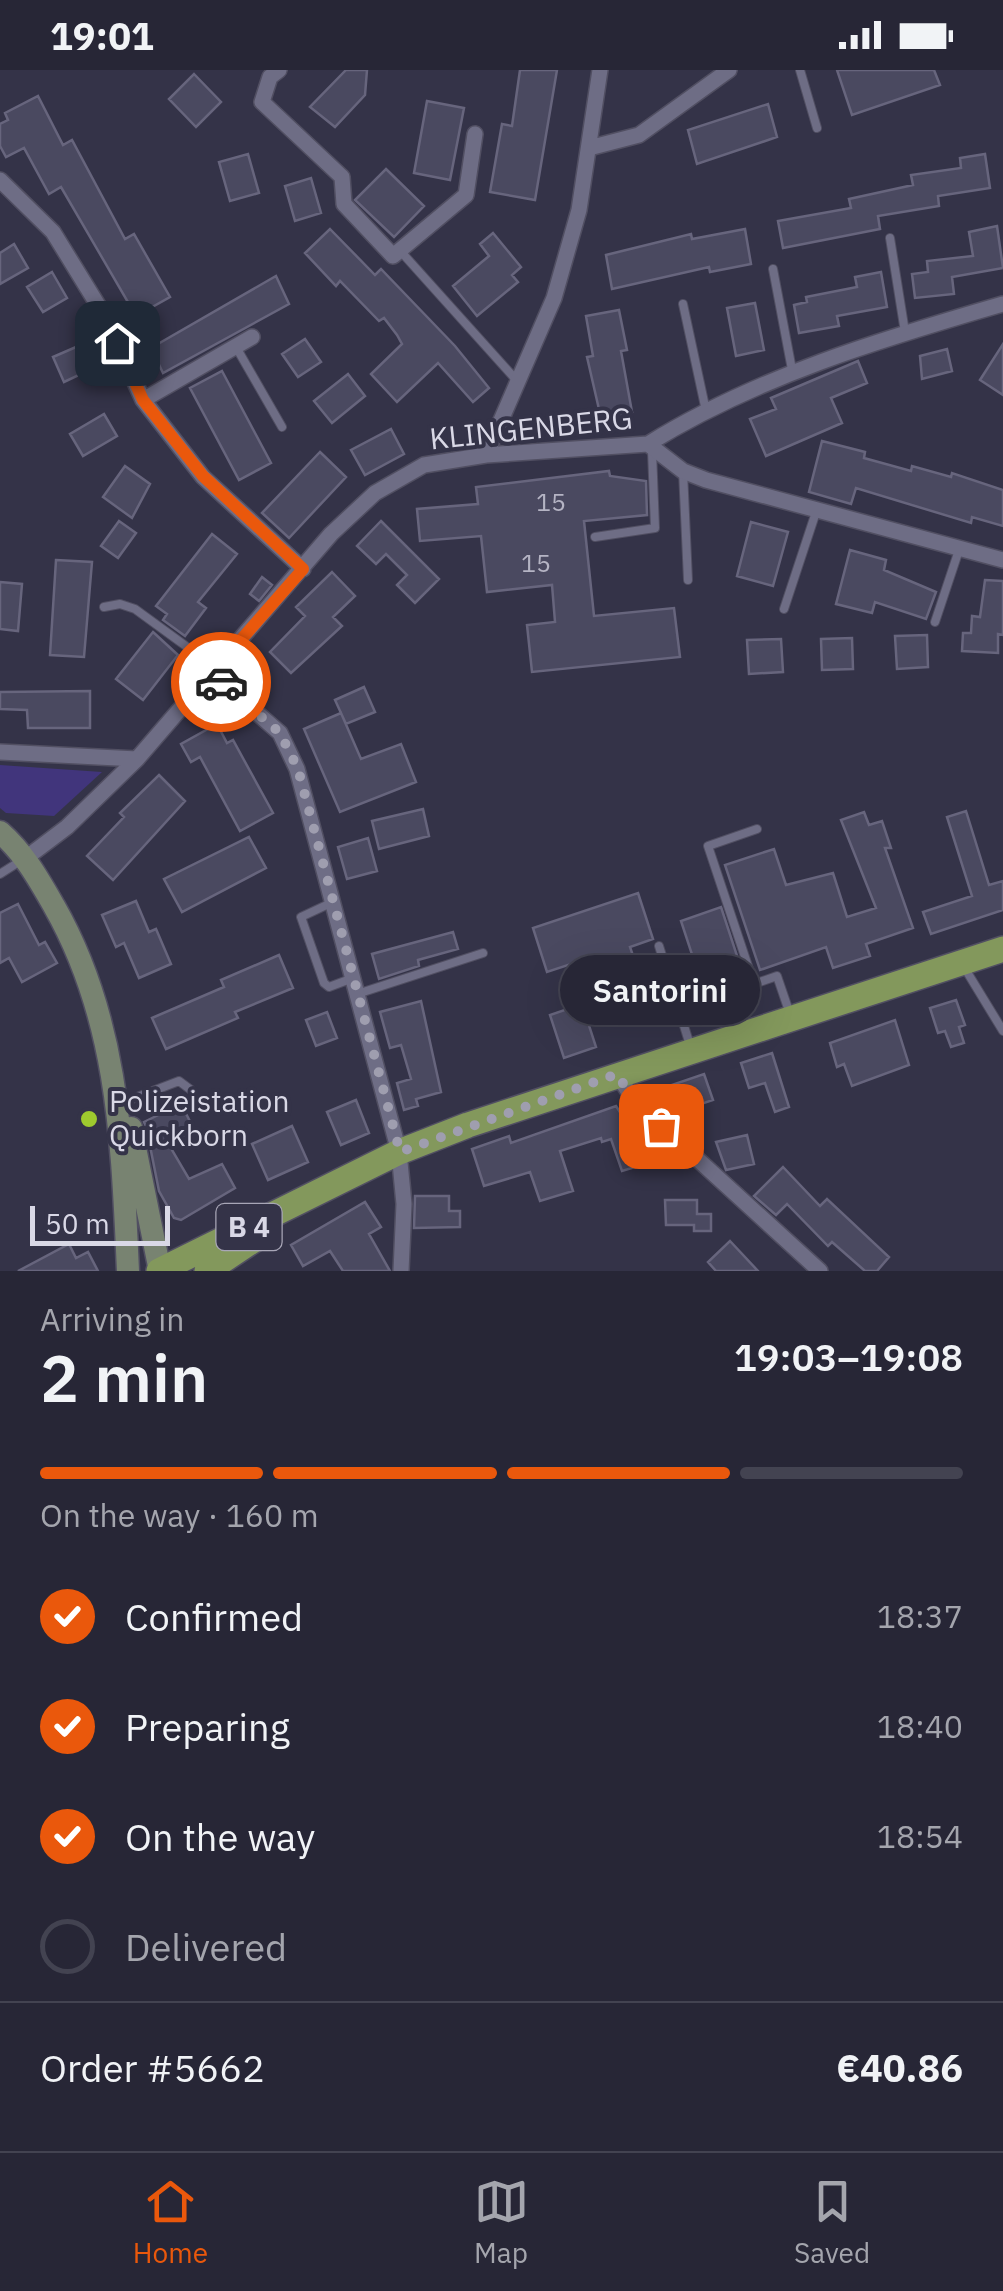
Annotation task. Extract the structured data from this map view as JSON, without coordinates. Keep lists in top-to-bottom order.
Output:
{
  "streets": {
    "main road": ["B 4"],
    "street": ["KLINGENBERG"]
  },
  "places": ["Polizeistation Quickborn", "Santorini"],
  "house_numbers": ["15", "15"],
  "scale_bar": "50 m",
  "page": {
    "status": "19:01",
    "bubble": "Santorini",
    "scale": "50 m",
    "heading": ["2 min", "Arriving in", "19:03–19:08"],
    "panel": ["Order #5662", "€40.86"],
    "bar": "On the way · 160 m",
    "list": [
      ["Confirmed", "18:37"],
      ["Preparing", "18:40"],
      ["On the way", "18:54"],
      "Delivered"
    ],
    "tabs": ["Home", "Map", "Saved"]
  }
}
